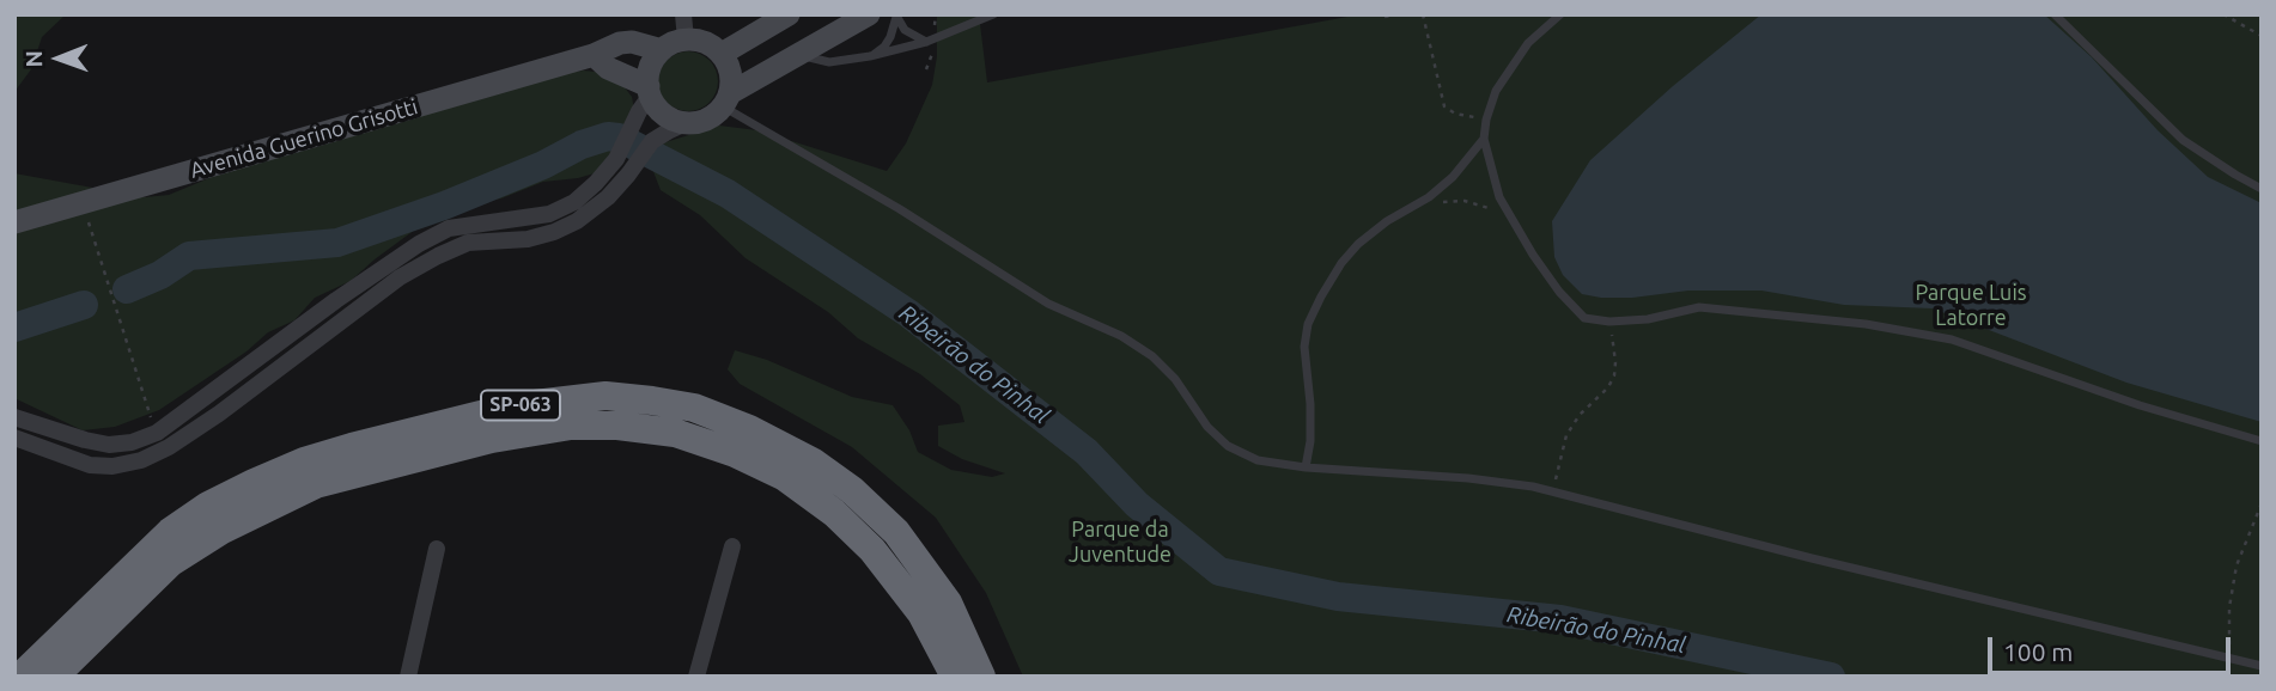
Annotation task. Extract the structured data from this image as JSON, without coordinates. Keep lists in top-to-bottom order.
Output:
{
  "streets": {
    "highway": ["SP-063"],
    "main road": ["Avenida Guerino Grisotti"]
  },
  "water": ["Ribeirão do Pinhal"],
  "parks": ["Parque Luis Latorre", "Parque da Juventude"],
  "scale_bar": "100 m",
  "north": "left"
}
